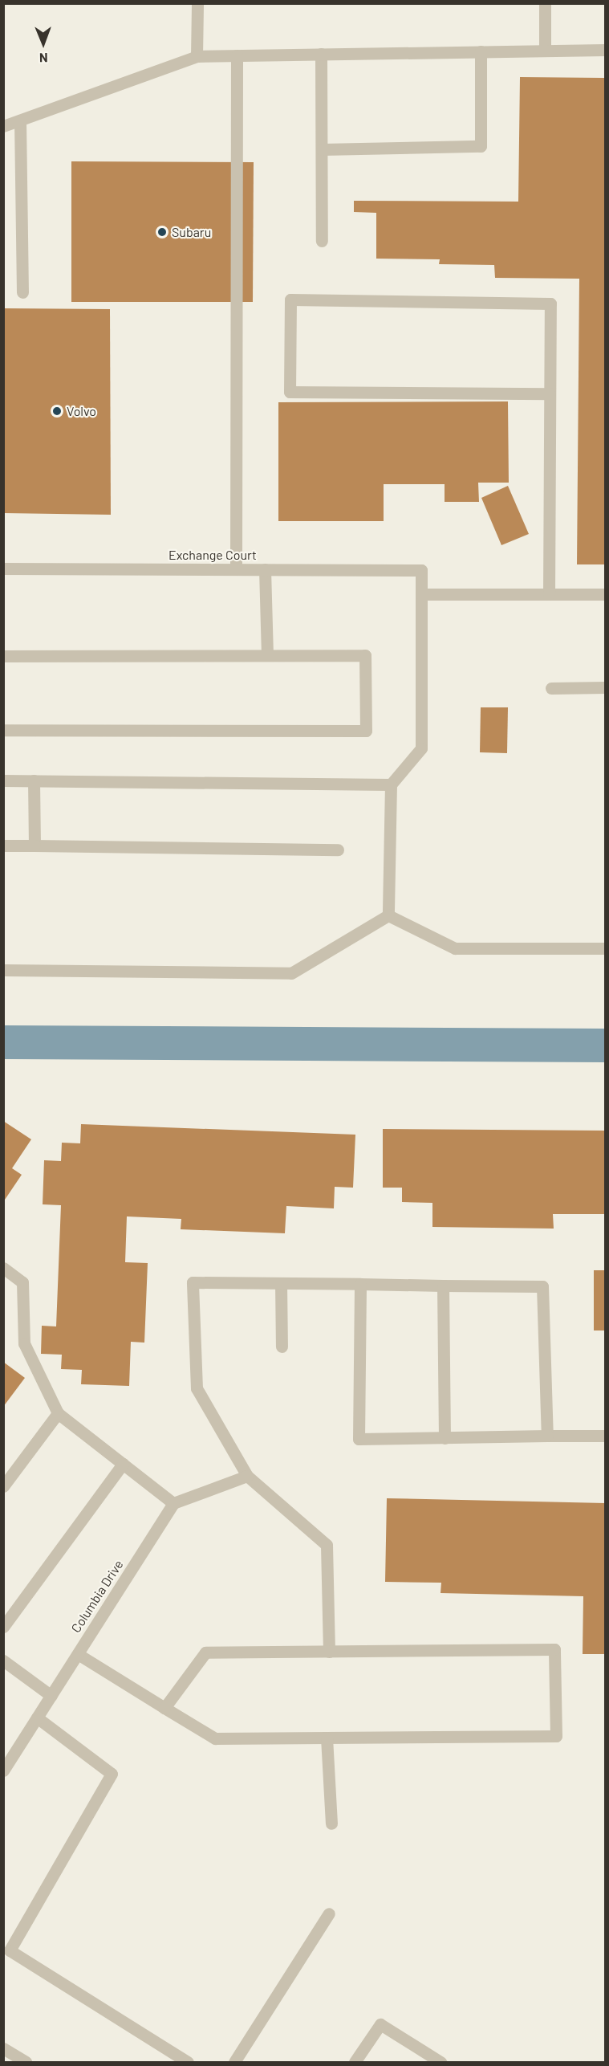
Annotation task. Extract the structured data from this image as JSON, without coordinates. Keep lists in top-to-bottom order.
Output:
{
  "streets": {
    "street": ["Exchange Court", "Columbia Drive"]
  },
  "places": ["Subaru", "Volvo"],
  "north": "bottom"
}
